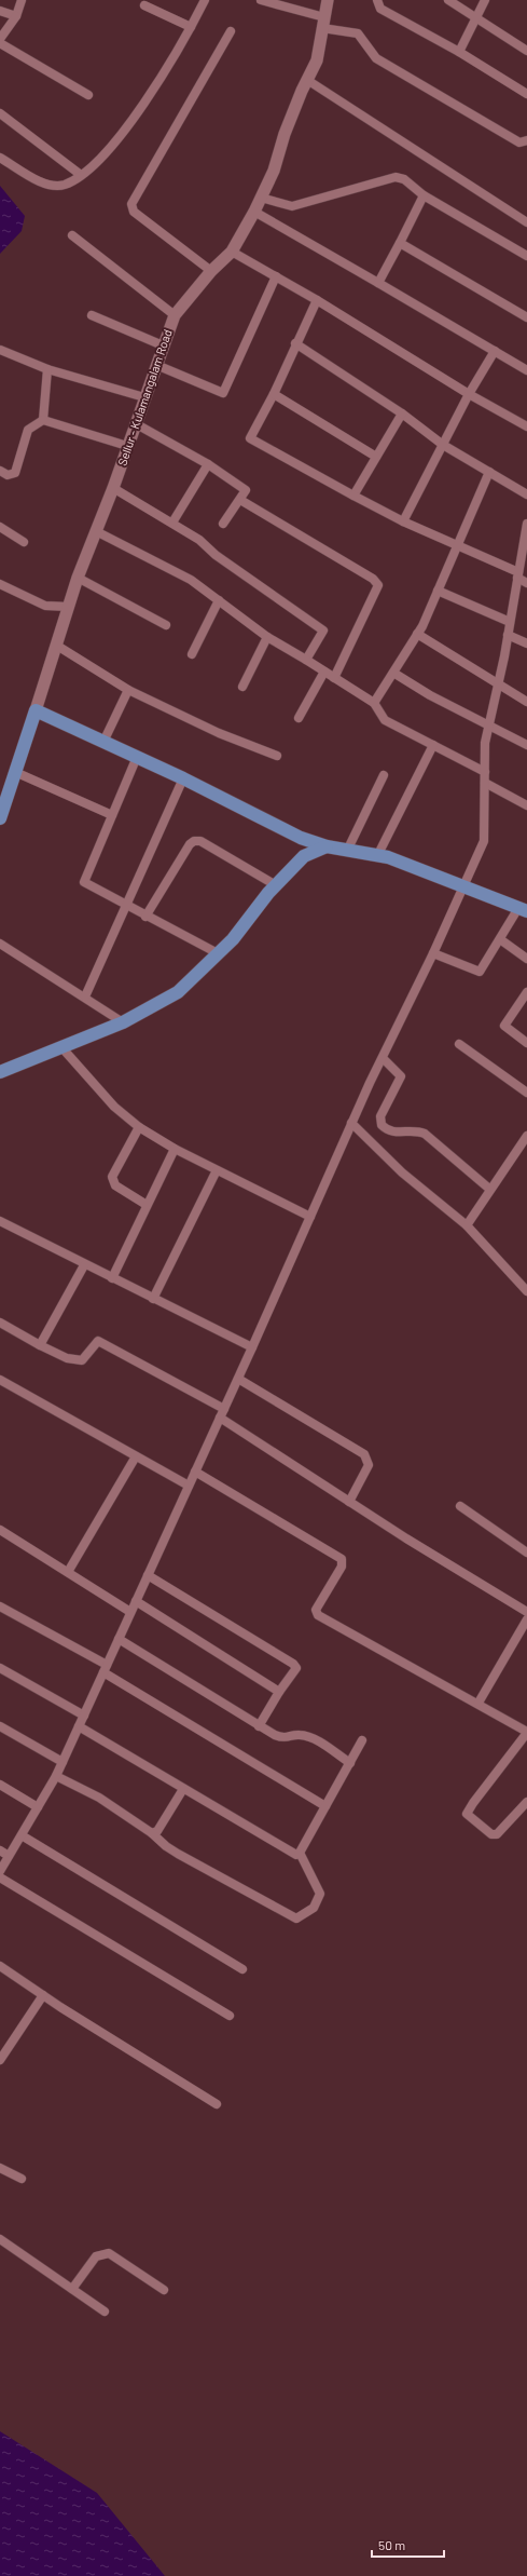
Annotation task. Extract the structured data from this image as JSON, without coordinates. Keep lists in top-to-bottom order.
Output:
{
  "streets": {
    "main road": ["Sellur - Kulamangalam Road"]
  },
  "scale_bar": "50 m"
}
